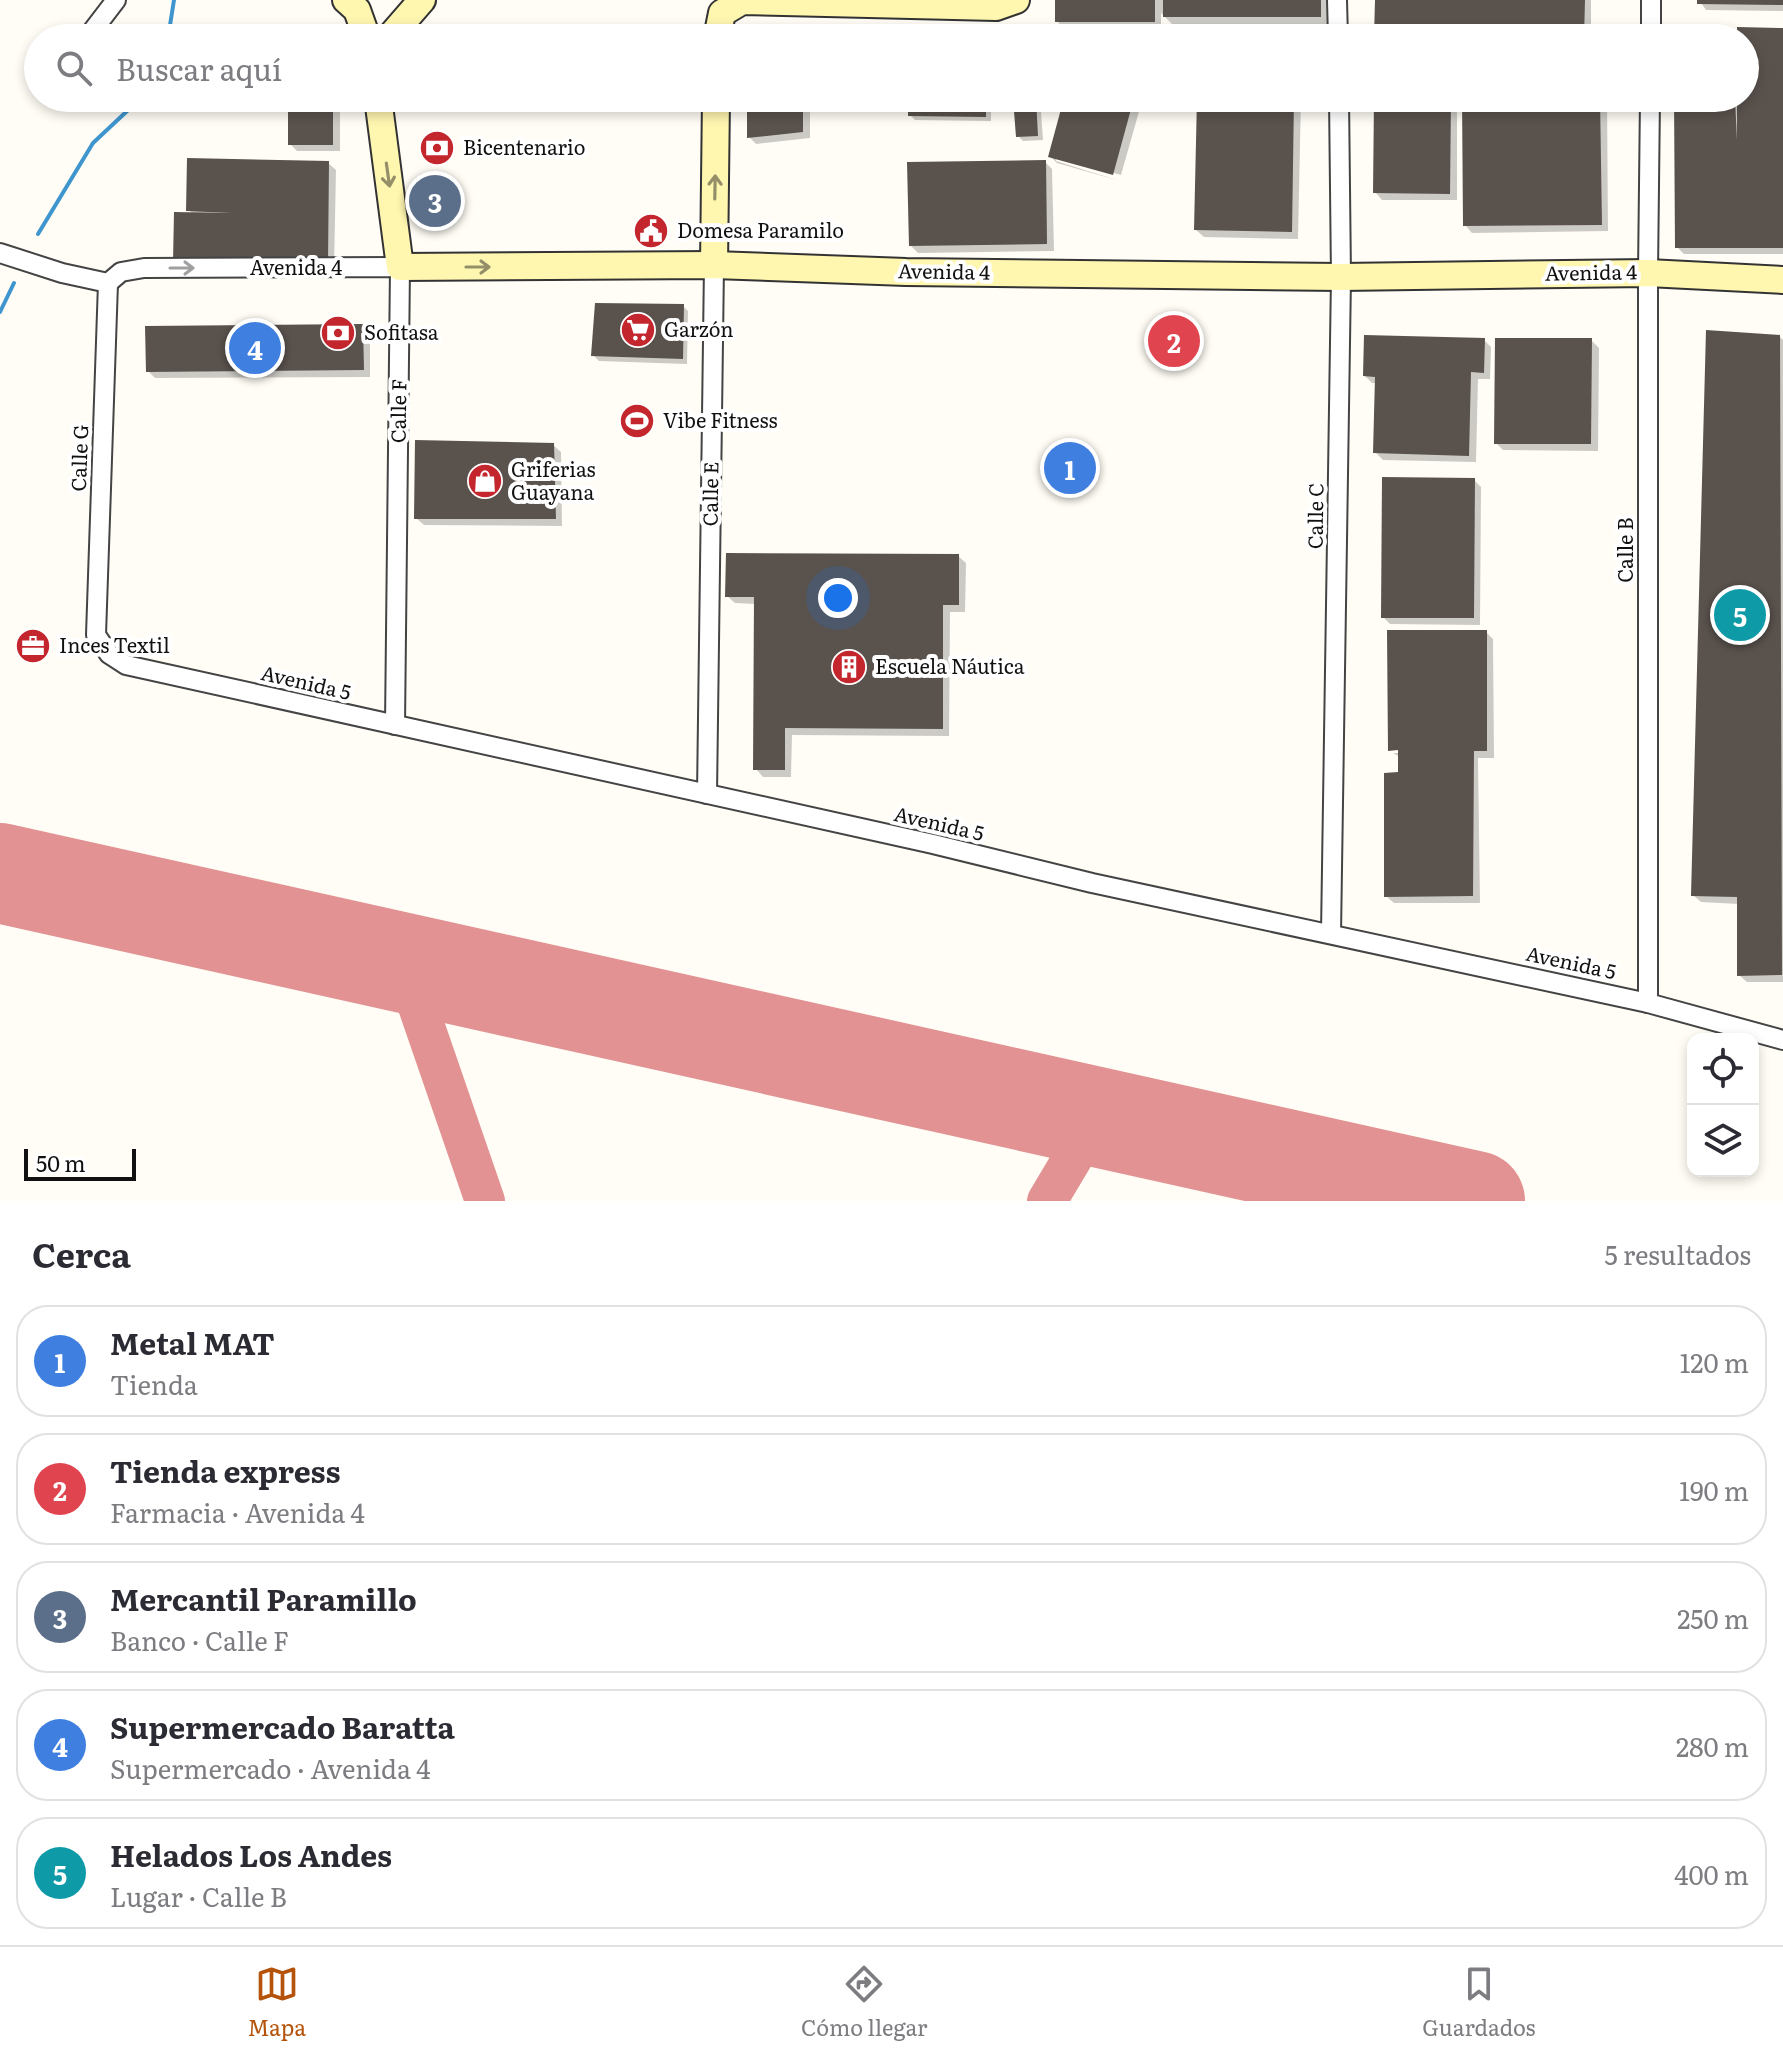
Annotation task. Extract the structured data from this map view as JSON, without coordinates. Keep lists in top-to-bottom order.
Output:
{
  "streets": {
    "main road": ["Avenida 4", "Calle F", "Calle E"],
    "street": [
      "Calle G",
      "Calle C",
      "Calle B",
      "Avenida 5"
    ]
  },
  "crossings": [
    ["Avenida 4", "Calle F"],
    ["Avenida 4", "Calle G"],
    ["Avenida 4", "Calle E"],
    ["Avenida 4", "Calle C"],
    ["Avenida 4", "Calle B"],
    ["Calle F", "Avenida 5"],
    ["Calle G", "Avenida 5"],
    ["Calle E", "Avenida 5"],
    ["Calle C", "Avenida 5"],
    ["Calle B", "Avenida 5"]
  ],
  "one_way": ["Avenida 4"],
  "places": {
    "bank": ["Bicentenario", "Sofitasa"],
    "public building": ["Domesa Paramilo"],
    "supermarket": ["Garzón"],
    "sports": ["Vibe Fitness"],
    "shop": ["Griferias Guayana"],
    "office": ["Inces Textil"],
    "building": ["Escuela Náutica"]
  },
  "scale_bar": "50 m",
  "page": {
    "search": "Buscar aquí",
    "pins": [
      "3",
      "2",
      "4",
      "1",
      "5"
    ],
    "scale": "50 m",
    "heading": ["Cerca", "5 resultados"],
    "list": [
      {
        "mark": "1",
        "name": "Metal MAT",
        "note": "Tienda",
        "value": "120 m"
      },
      {
        "mark": "2",
        "name": "Tienda express",
        "note": "Farmacia · Avenida 4",
        "value": "190 m"
      },
      {
        "mark": "3",
        "name": "Mercantil Paramillo",
        "note": "Banco · Calle F",
        "value": "250 m"
      },
      {
        "mark": "4",
        "name": "Supermercado Baratta",
        "note": "Supermercado · Avenida 4",
        "value": "280 m"
      },
      {
        "mark": "5",
        "name": "Helados Los Andes",
        "note": "Lugar · Calle B",
        "value": "400 m"
      }
    ],
    "nav": ["Mapa", "Cómo llegar", "Guardados"]
  }
}
